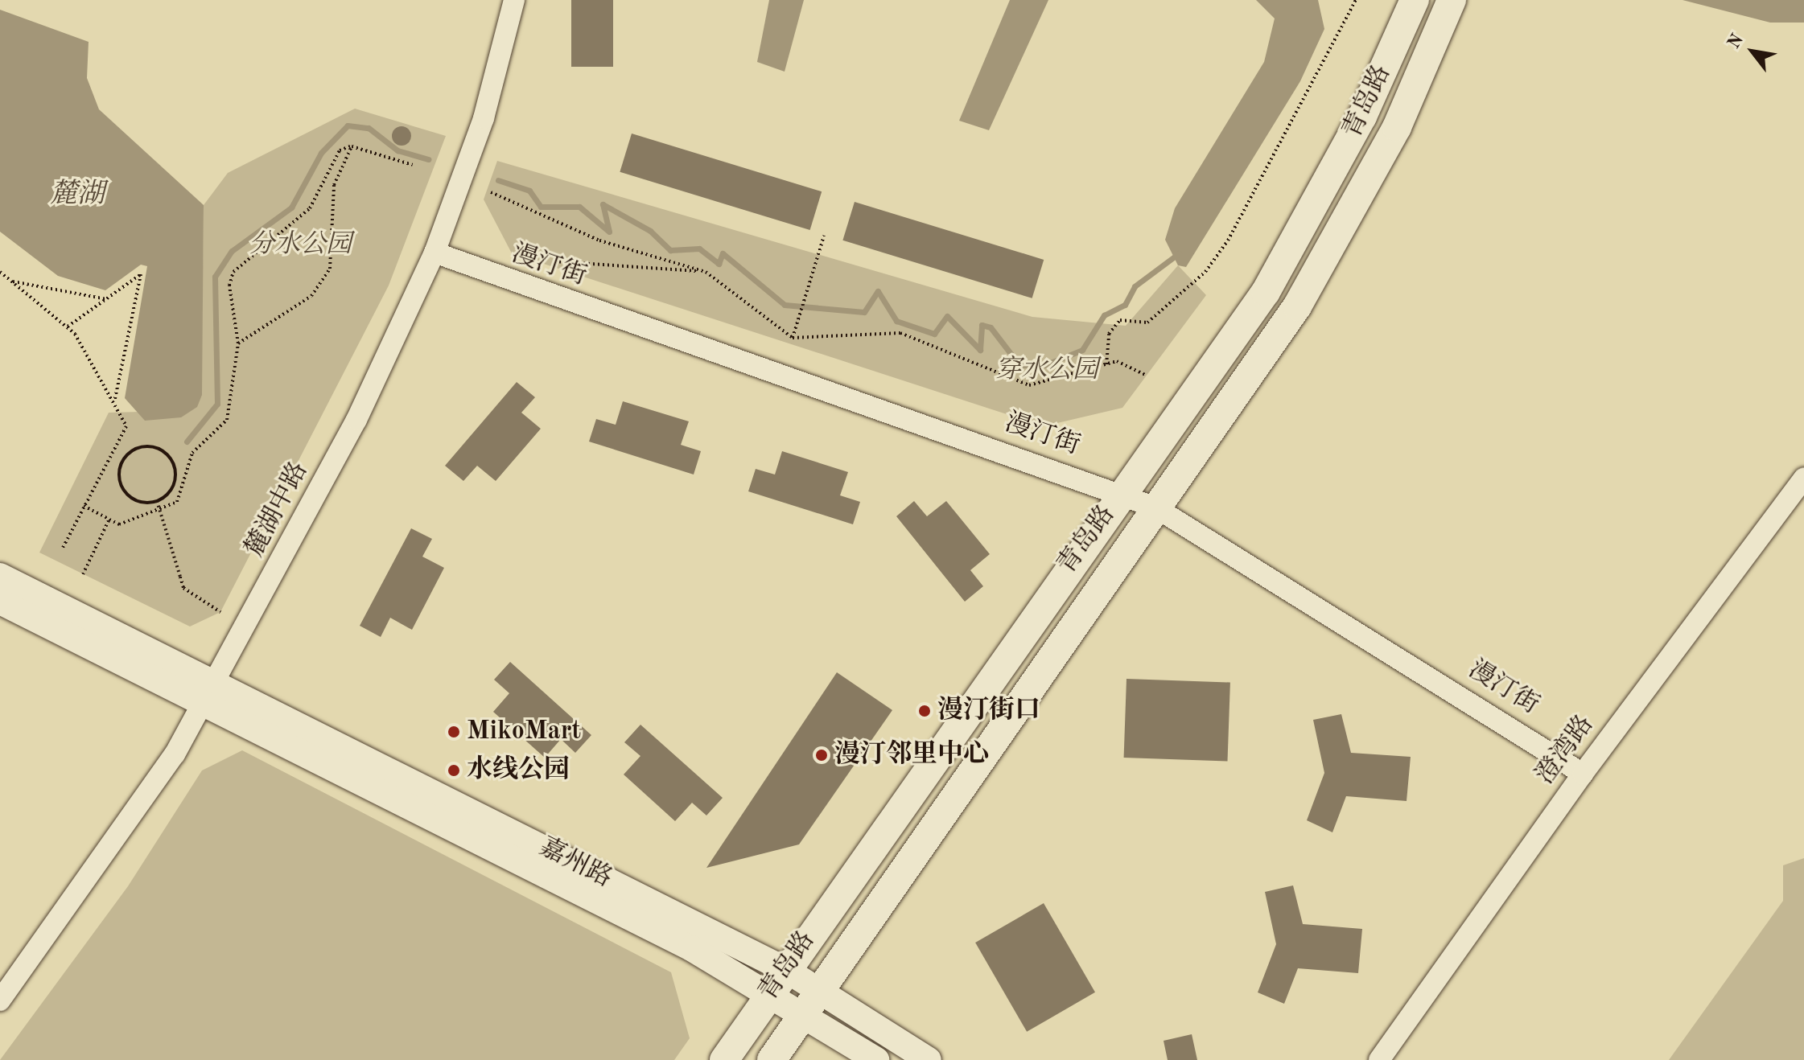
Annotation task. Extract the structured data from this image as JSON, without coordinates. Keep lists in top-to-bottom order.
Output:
{
  "streets": {
    "main road": ["青岛路"],
    "street": [
      "漫汀街",
      "麓湖中路",
      "澄湾路",
      "嘉州路"
    ]
  },
  "crossings": [
    ["青岛路", "漫汀街"],
    ["青岛路", "嘉州路"],
    ["漫汀街", "麓湖中路"],
    ["漫汀街", "澄湾路"],
    ["麓湖中路", "嘉州路"]
  ],
  "water": ["麓湖"],
  "parks": ["分水公园", "穿水公园"],
  "places": [
    "漫汀街口",
    "MikoMart",
    "漫汀邻里中心",
    "水线公园"
  ],
  "north": "top left"
}
